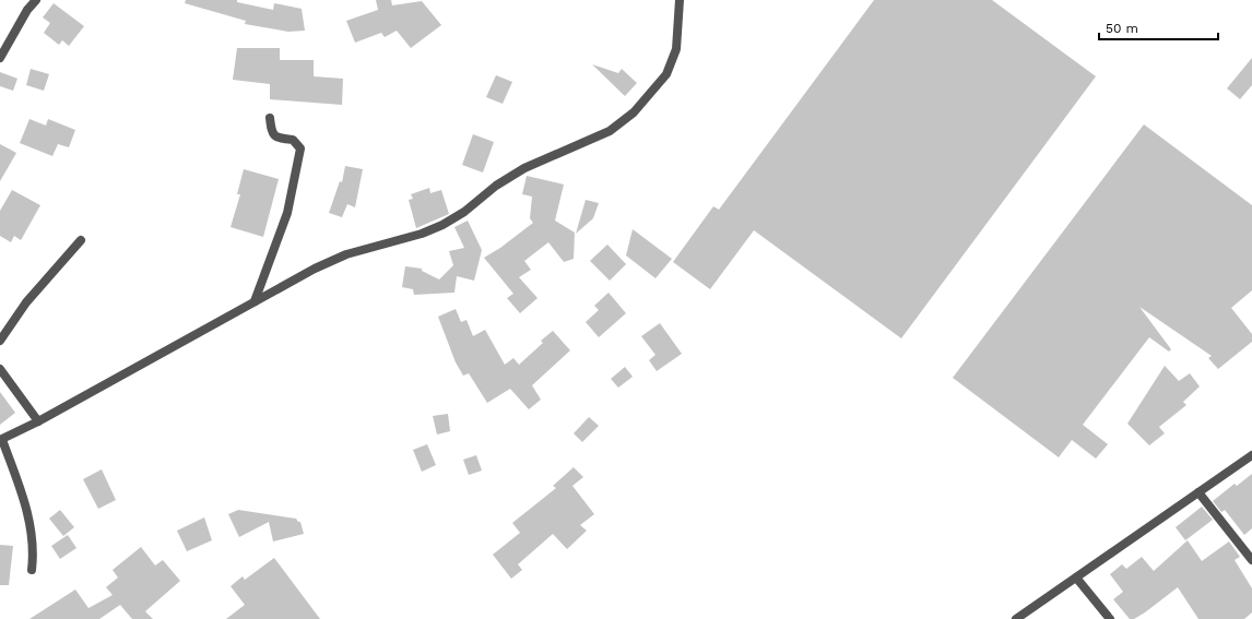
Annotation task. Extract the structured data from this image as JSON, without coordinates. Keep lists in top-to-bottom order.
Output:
{
  "scale_bar": "50 m"
}
